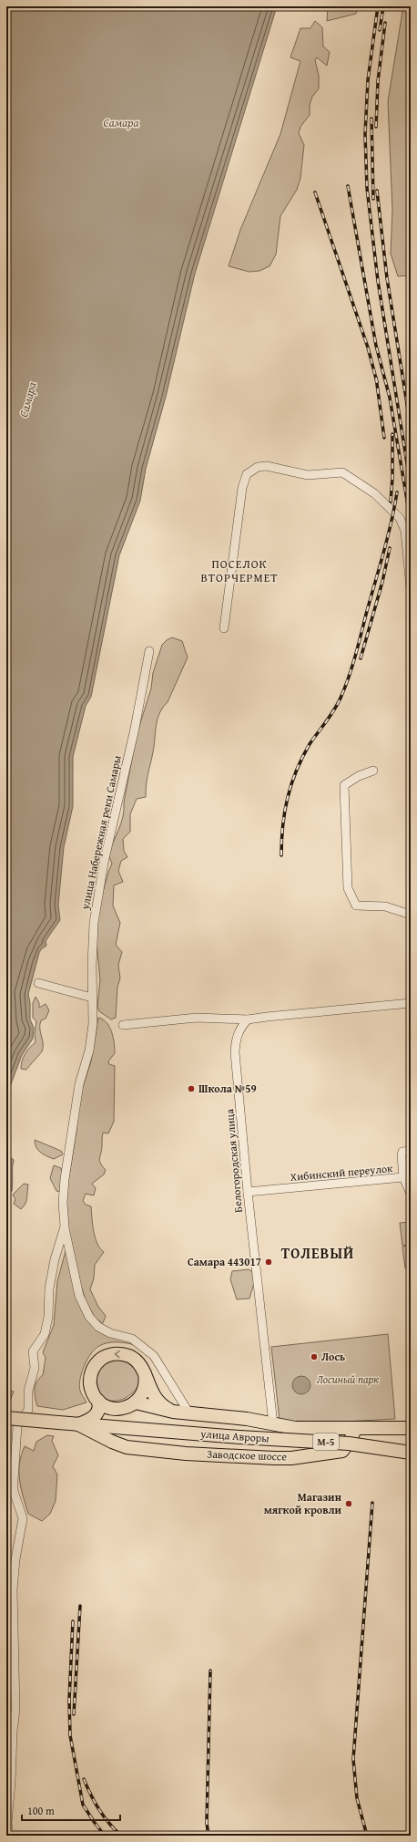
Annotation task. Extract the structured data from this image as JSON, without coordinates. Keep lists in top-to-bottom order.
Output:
{
  "streets": {
    "main road": ["улица Авроры", "М-5", "Заводское шоссе"],
    "street": ["улица Набережная реки Самары", "Белогородская улица", "Хибинский переулок"]
  },
  "crossings": [
    ["Белогородская улица", "Хибинский переулок"],
    ["улица Авроры", "Заводское шоссе"]
  ],
  "districts": ["ПОСЕЛОК ВТОРЧЕРМЕТ", "ТОЛЕВЫЙ"],
  "water": ["Самара"],
  "parks": ["Лосиный парк"],
  "places": [
    "Школа №59",
    "Самара 443017",
    "Лось",
    "Магазин мягкой кровли"
  ],
  "scale_bar": "100 m"
}
